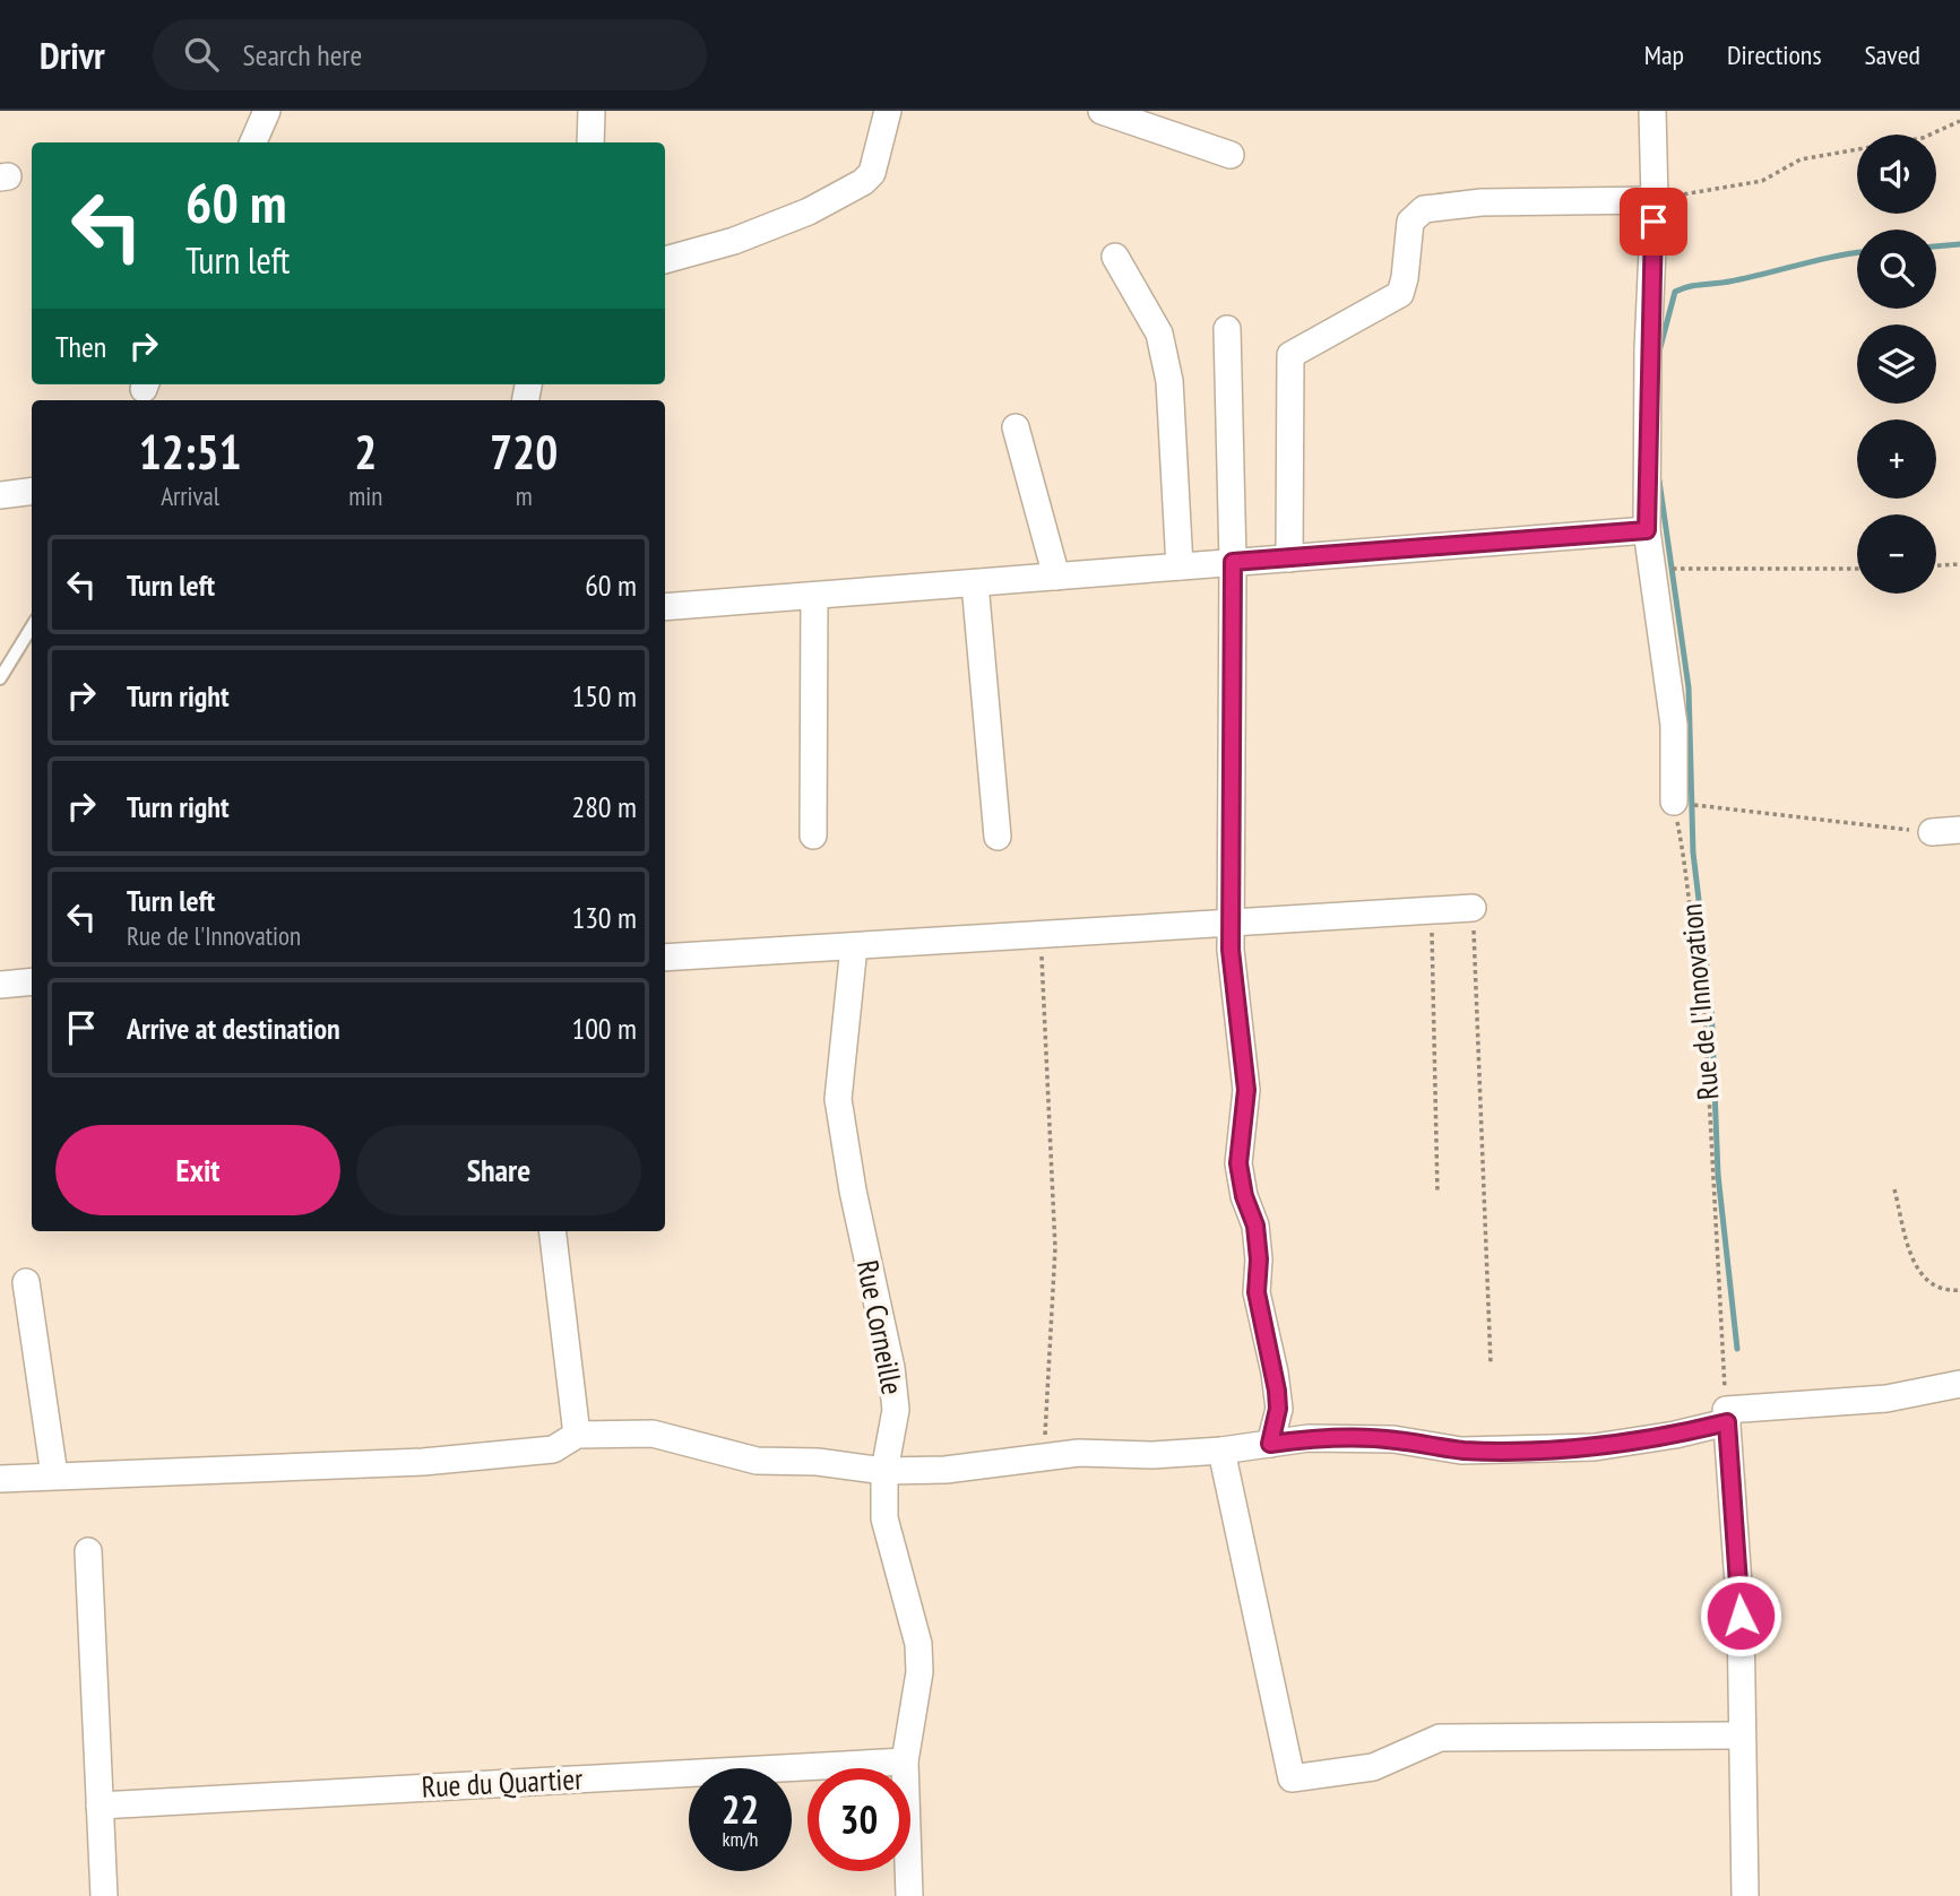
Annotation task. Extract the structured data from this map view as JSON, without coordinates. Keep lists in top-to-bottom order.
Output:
{
  "streets": {
    "street": ["Rue Corneille", "Rue du Quartier"],
    "path": ["Rue de l'Innovation"]
  },
  "crossings": [
    ["Rue Corneille", "Rue du Quartier"]
  ],
  "page": {
    "header": "Drivr",
    "search": "Search here",
    "nav": ["Map", "Directions", "Saved"],
    "map_buttons": ["+", "−"],
    "turn": ["60 m", "Turn left"],
    "then": "Then",
    "eta": [
      "12:51",
      "Arrival",
      "2",
      "min",
      "720",
      "m"
    ],
    "list": [
      {
        "name": "Turn left",
        "value": "60 m"
      },
      {
        "name": "Turn right",
        "value": "150 m"
      },
      {
        "name": "Turn right",
        "value": "280 m"
      },
      {
        "name": "Turn left",
        "note": "Rue de l'Innovation",
        "value": "130 m"
      },
      {
        "name": "Arrive at destination",
        "value": "100 m"
      }
    ],
    "buttons": ["Exit", "Share"],
    "speed": "22 km/h",
    "limit": "30"
  }
}
